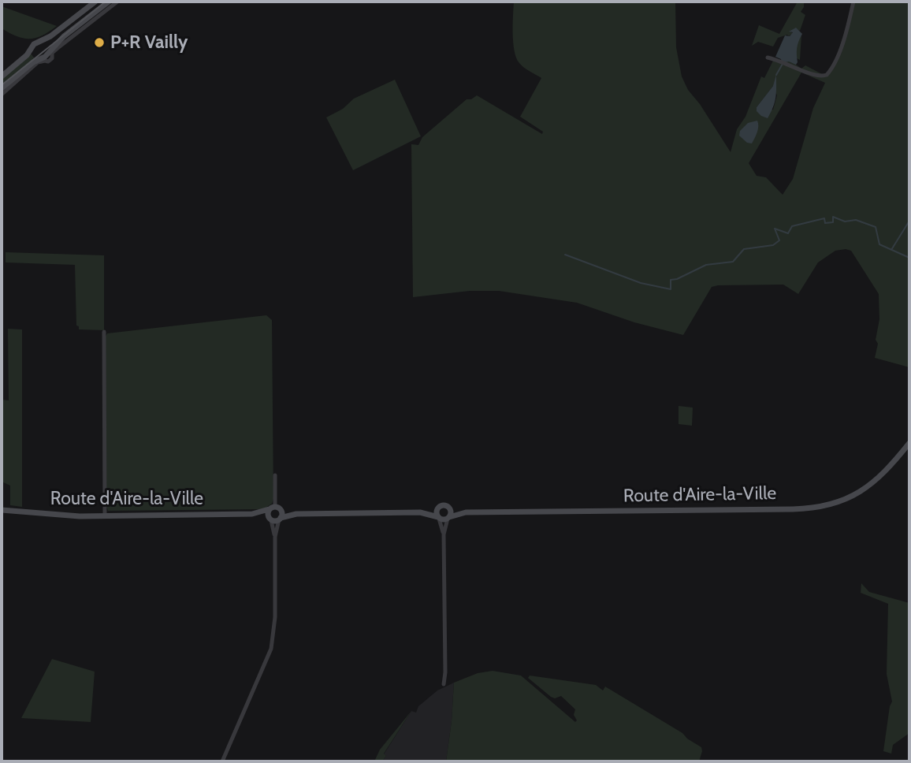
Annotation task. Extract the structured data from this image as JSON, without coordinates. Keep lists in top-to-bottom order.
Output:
{
  "streets": {
    "main road": ["Route d'Aire-la-Ville"]
  },
  "places": ["P+R Vailly"]
}
